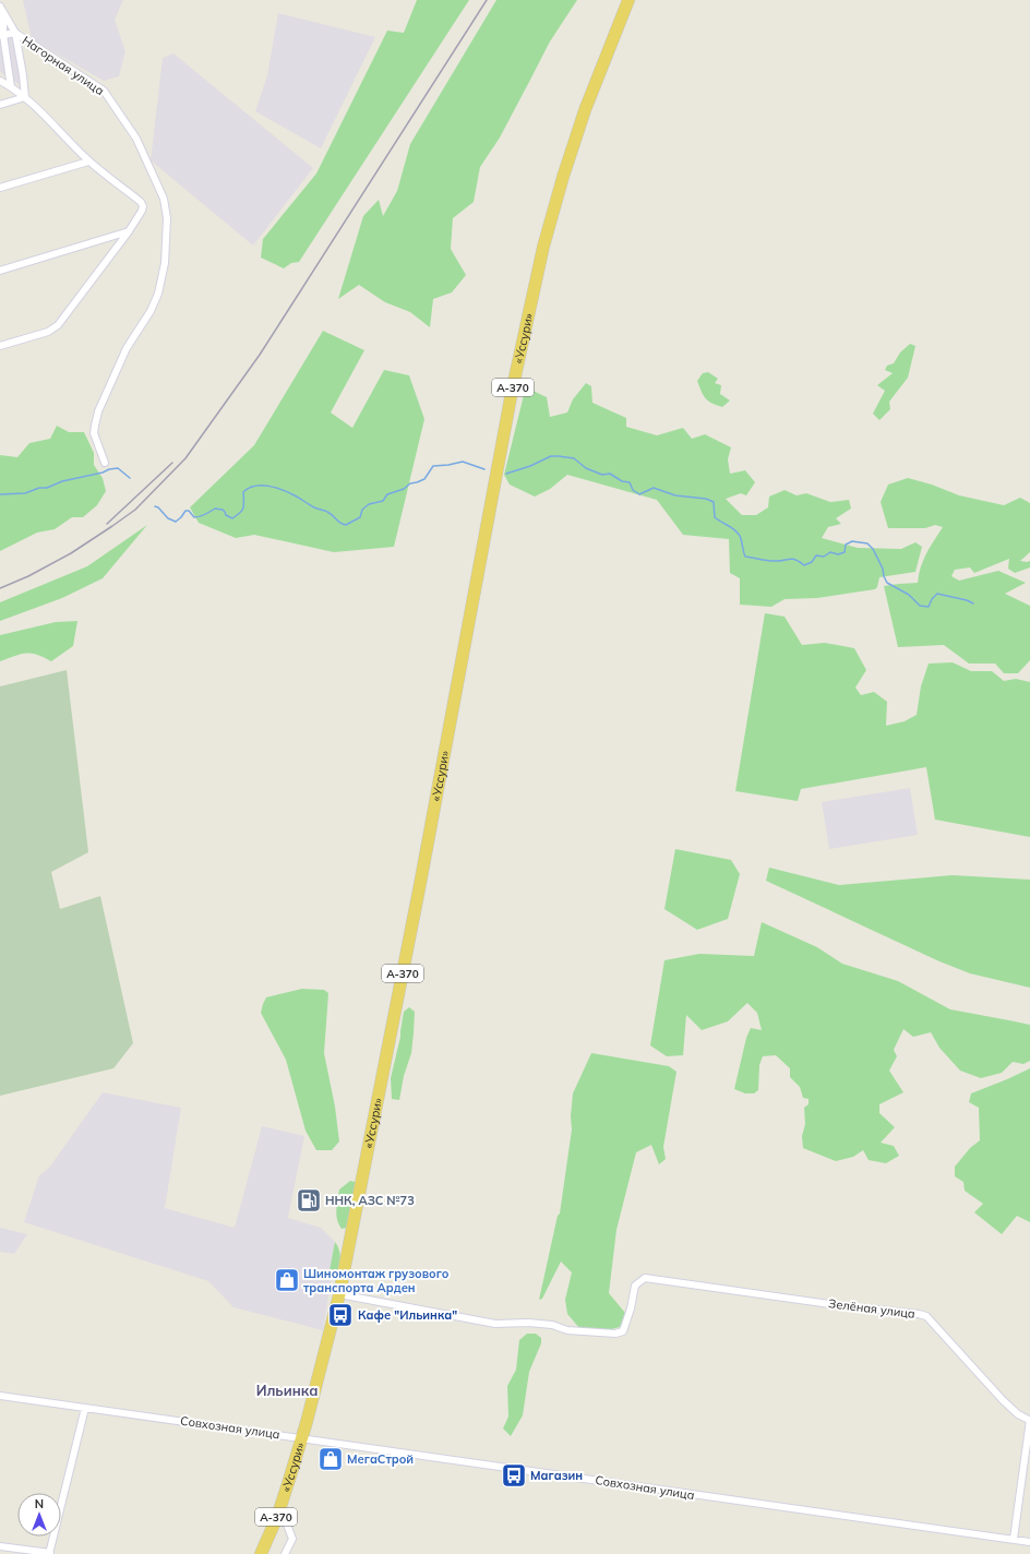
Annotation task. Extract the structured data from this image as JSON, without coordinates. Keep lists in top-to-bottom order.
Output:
{
  "streets": {
    "highway": ["«Уссури»", "А-370"],
    "street": ["Нагорная улица", "Зелёная улица", "Совхозная улица"]
  },
  "crossings": [
    ["«Уссури»", "Зелёная улица"],
    ["«Уссури»", "Совхозная улица"]
  ],
  "districts": ["Ильинка"],
  "places": {
    "fuel station": ["ННК, АЗС №73"],
    "shop": ["Шиномонтаж грузового транспорта Арден", "МегаСтрой"],
    "bus stop": ["Кафе \"Ильинка\"", "Магазин"]
  },
  "north": "top"
}
